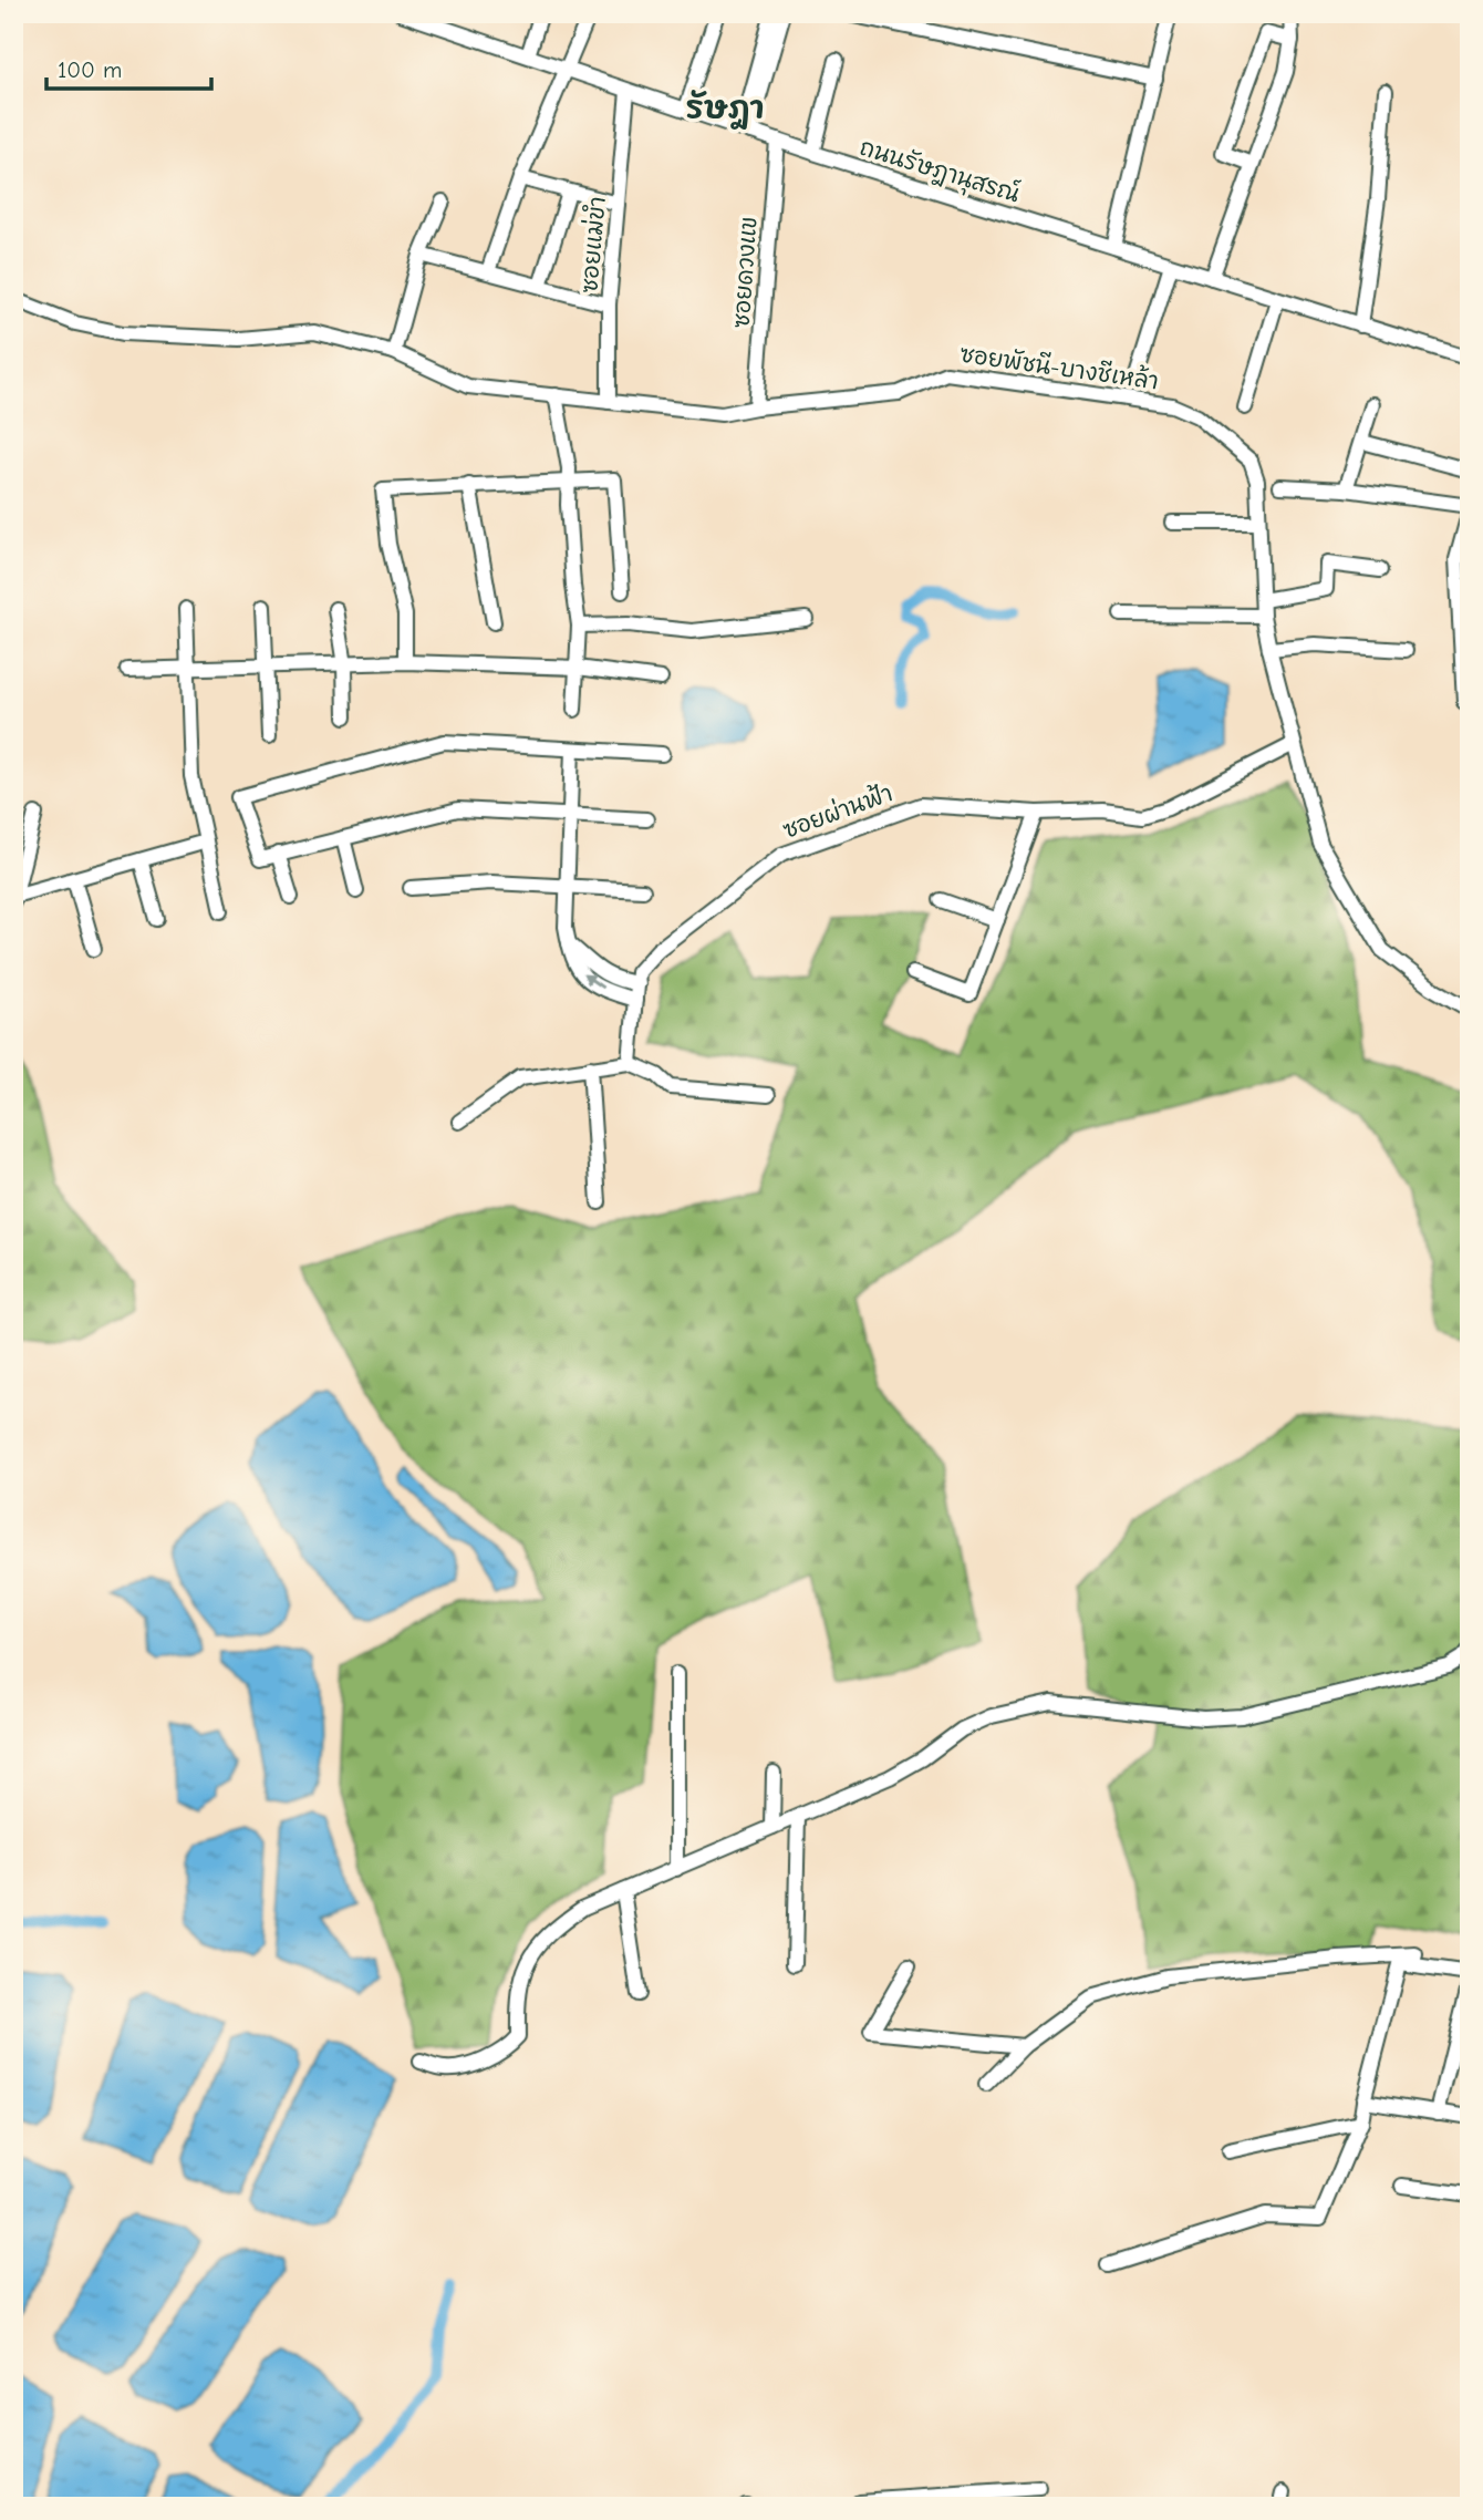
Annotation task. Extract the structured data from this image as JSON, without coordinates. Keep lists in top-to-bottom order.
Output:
{
  "streets": {
    "street": [
      "ถนนรัษฎานุสรณ์",
      "ซอยแม่ขำ",
      "ซอยดวงแข",
      "ซอยพัชนี-บางชีเหล้า",
      "ซอยผ่านฟ้า"
    ]
  },
  "crossings": [
    ["ถนนรัษฎานุสรณ์", "ซอยแม่ขำ"],
    ["ถนนรัษฎานุสรณ์", "ซอยดวงแข"],
    ["ซอยแม่ขำ", "ซอยพัชนี-บางชีเหล้า"],
    ["ซอยดวงแข", "ซอยพัชนี-บางชีเหล้า"],
    ["ซอยพัชนี-บางชีเหล้า", "ซอยผ่านฟ้า"]
  ],
  "districts": ["รัษฎา"],
  "scale_bar": "100 m"
}
